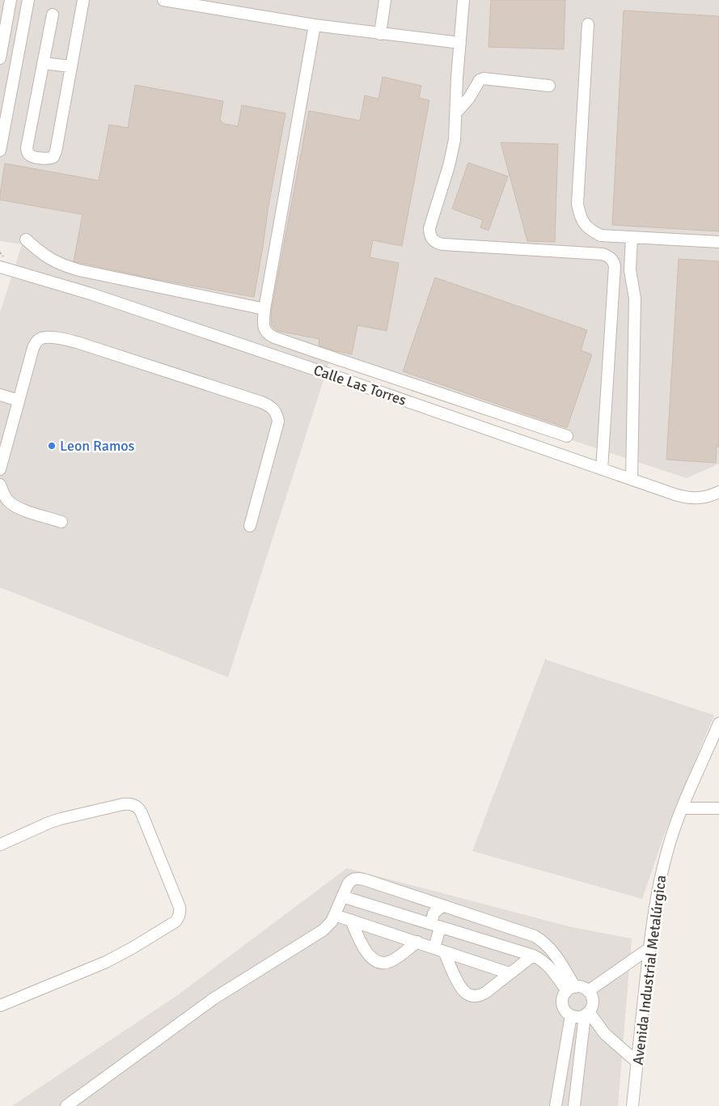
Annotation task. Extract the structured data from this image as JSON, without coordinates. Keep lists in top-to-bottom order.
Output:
{
  "streets": {
    "street": ["Calle Las Torres", "Avenida Industrial Metalúrgica"]
  },
  "places": ["Leon Ramos"]
}
